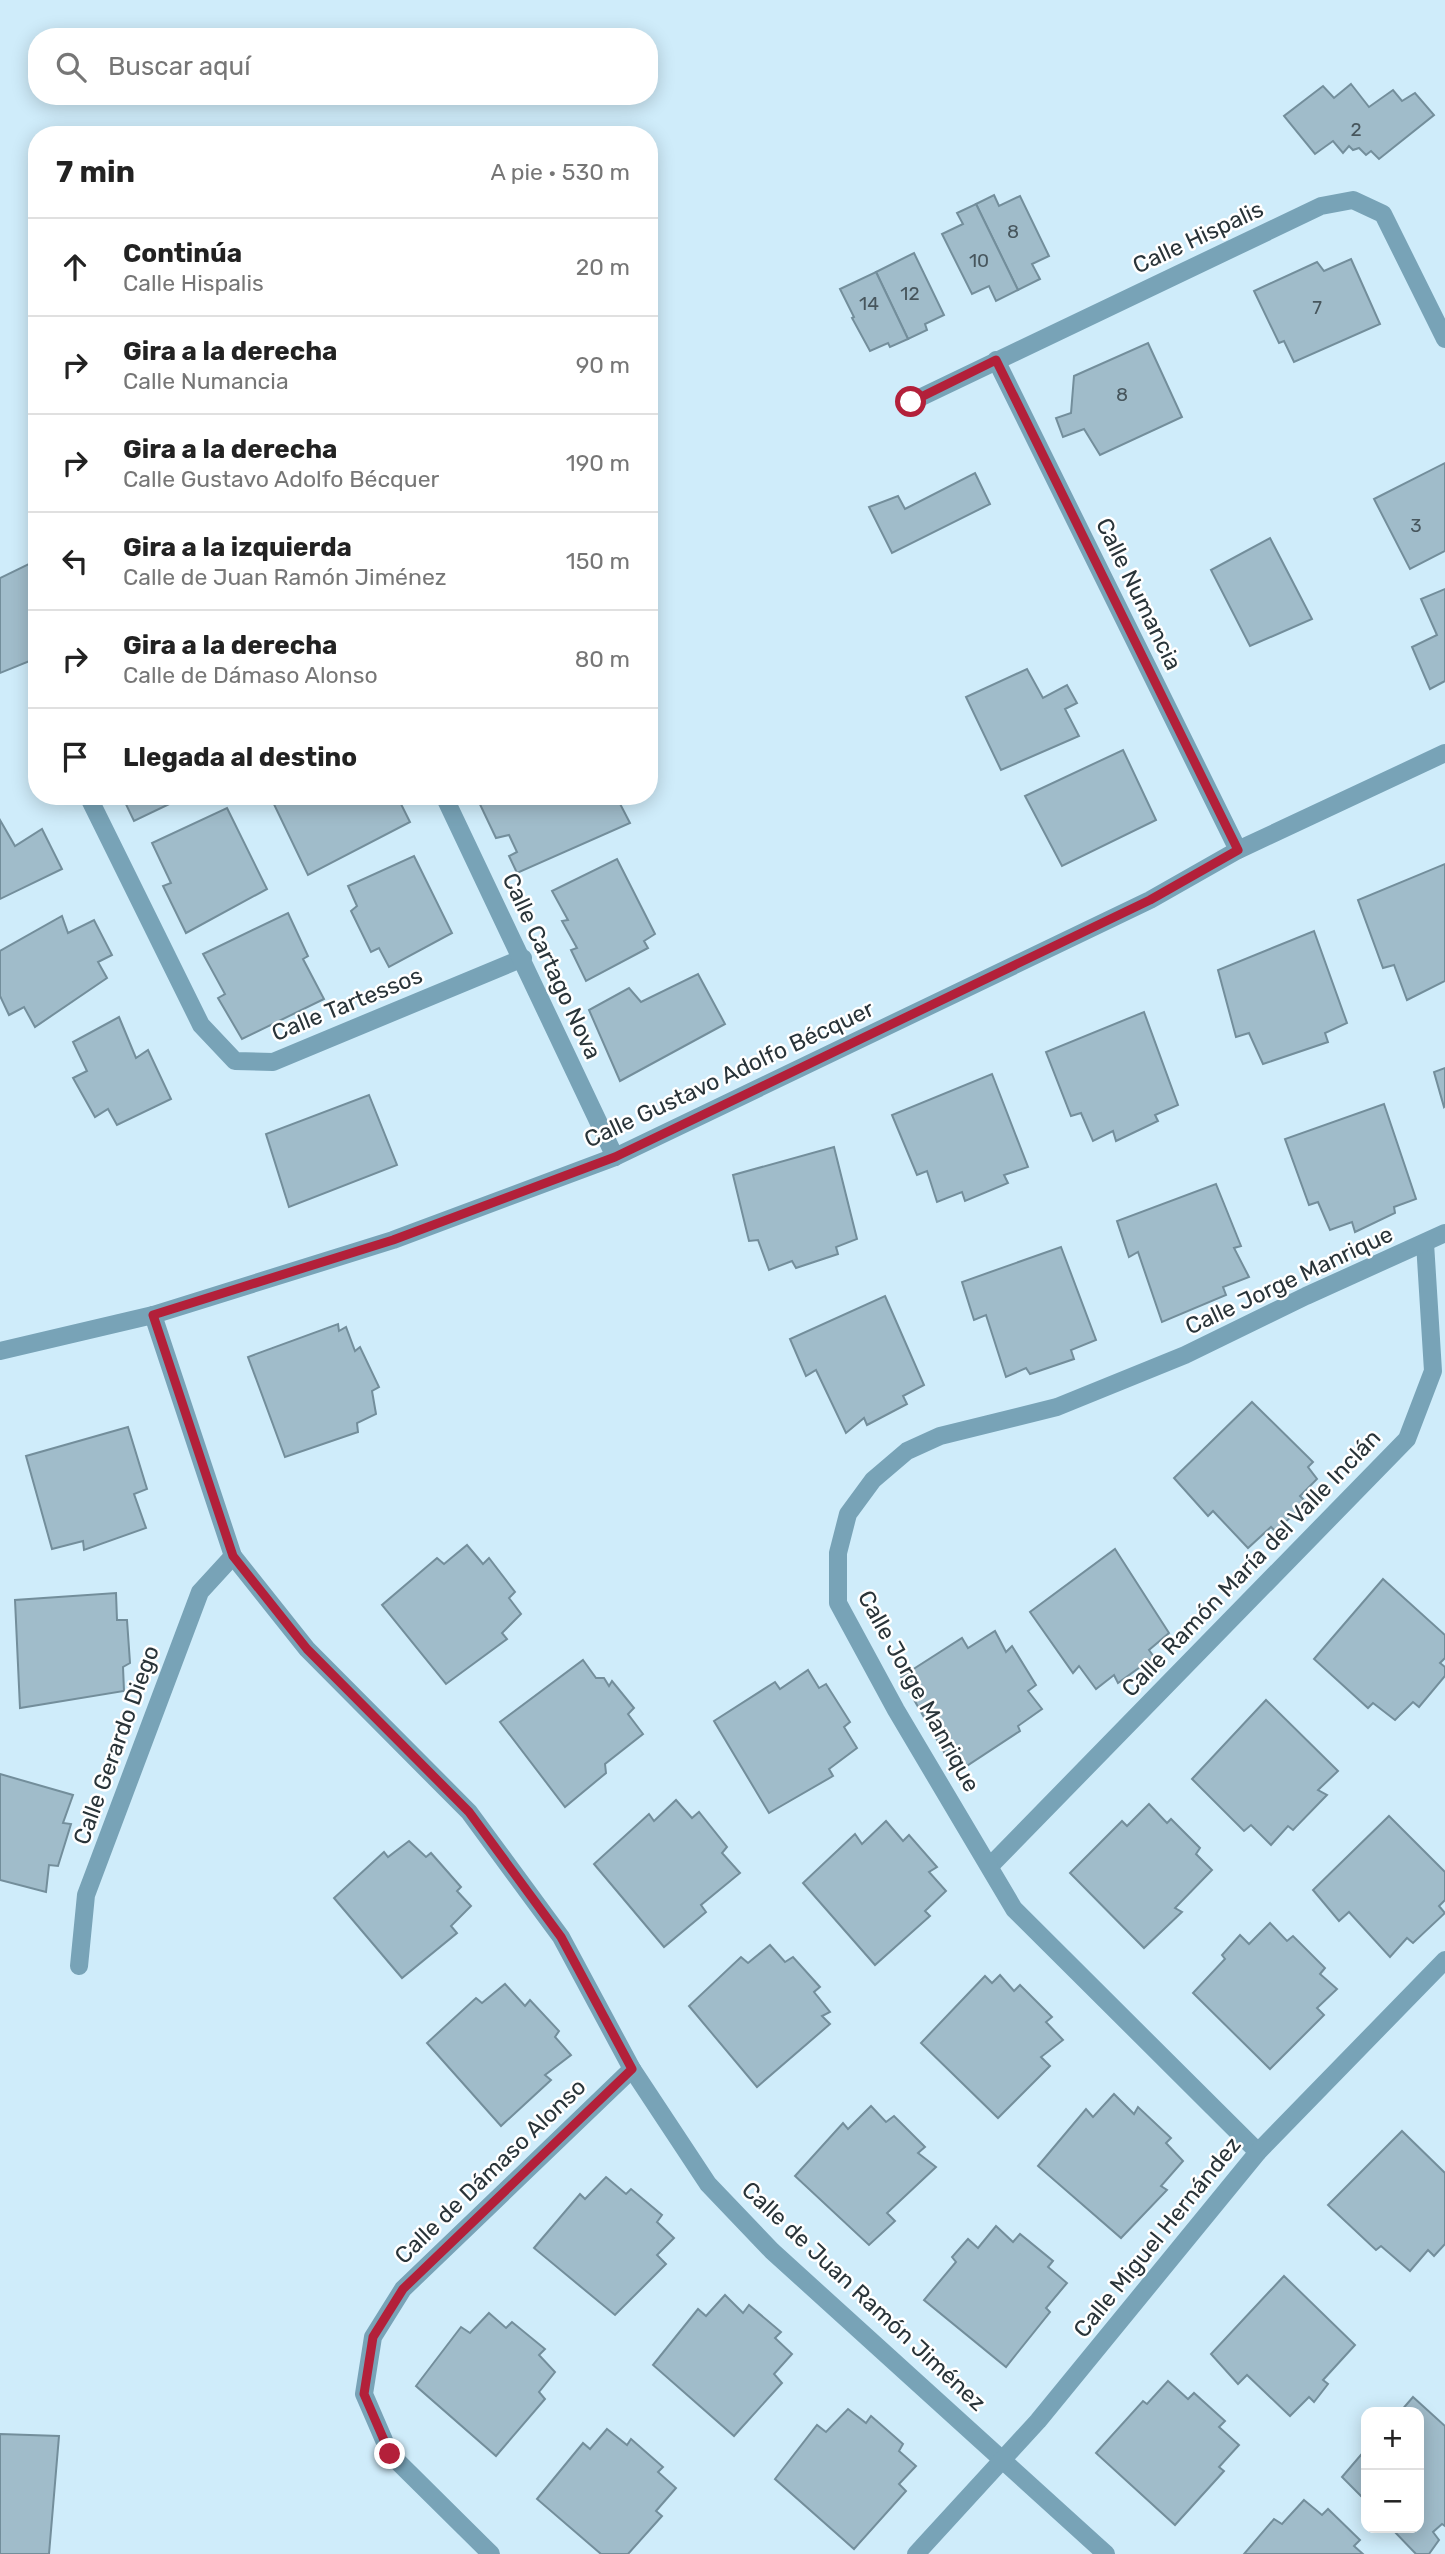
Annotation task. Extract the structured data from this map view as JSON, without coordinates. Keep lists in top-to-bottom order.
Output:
{
  "streets": {
    "street": [
      "Calle Hispalis",
      "Calle Numancia",
      "Calle Cartago Nova",
      "Calle Tartessos",
      "Calle Gustavo Adolfo Bécquer",
      "Calle Jorge Manrique",
      "Calle Ramón María del Valle Inclán",
      "Calle Gerardo Diego",
      "Calle de Dámaso Alonso",
      "Calle Miguel Hernández",
      "Calle de Juan Ramón Jiménez"
    ]
  },
  "crossings": [
    ["Calle Hispalis", "Calle Numancia"],
    ["Calle Numancia", "Calle Gustavo Adolfo Bécquer"],
    ["Calle Cartago Nova", "Calle Tartessos"],
    ["Calle Cartago Nova", "Calle Gustavo Adolfo Bécquer"],
    ["Calle Gustavo Adolfo Bécquer", "Calle de Juan Ramón Jiménez"],
    ["Calle Jorge Manrique", "Calle Ramón María del Valle Inclán"],
    ["Calle Jorge Manrique", "Calle Miguel Hernández"],
    ["Calle Gerardo Diego", "Calle de Juan Ramón Jiménez"],
    ["Calle de Dámaso Alonso", "Calle de Juan Ramón Jiménez"],
    ["Calle Miguel Hernández", "Calle de Juan Ramón Jiménez"]
  ],
  "house_numbers": [
    "2",
    "8",
    "10",
    "12",
    "14",
    "7",
    "8",
    "3"
  ],
  "page": {
    "search": "Buscar aquí",
    "heading": ["7 min", "A pie · 530 m"],
    "list": [
      ["Continúa", "Calle Hispalis", "20 m"],
      ["Gira a la derecha", "Calle Numancia", "90 m"],
      ["Gira a la derecha", "Calle Gustavo Adolfo Bécquer", "190 m"],
      ["Gira a la izquierda", "Calle de Juan Ramón Jiménez", "150 m"],
      ["Gira a la derecha", "Calle de Dámaso Alonso", "80 m"],
      "Llegada al destino"
    ],
    "map_buttons": ["+", "−"]
  }
}
